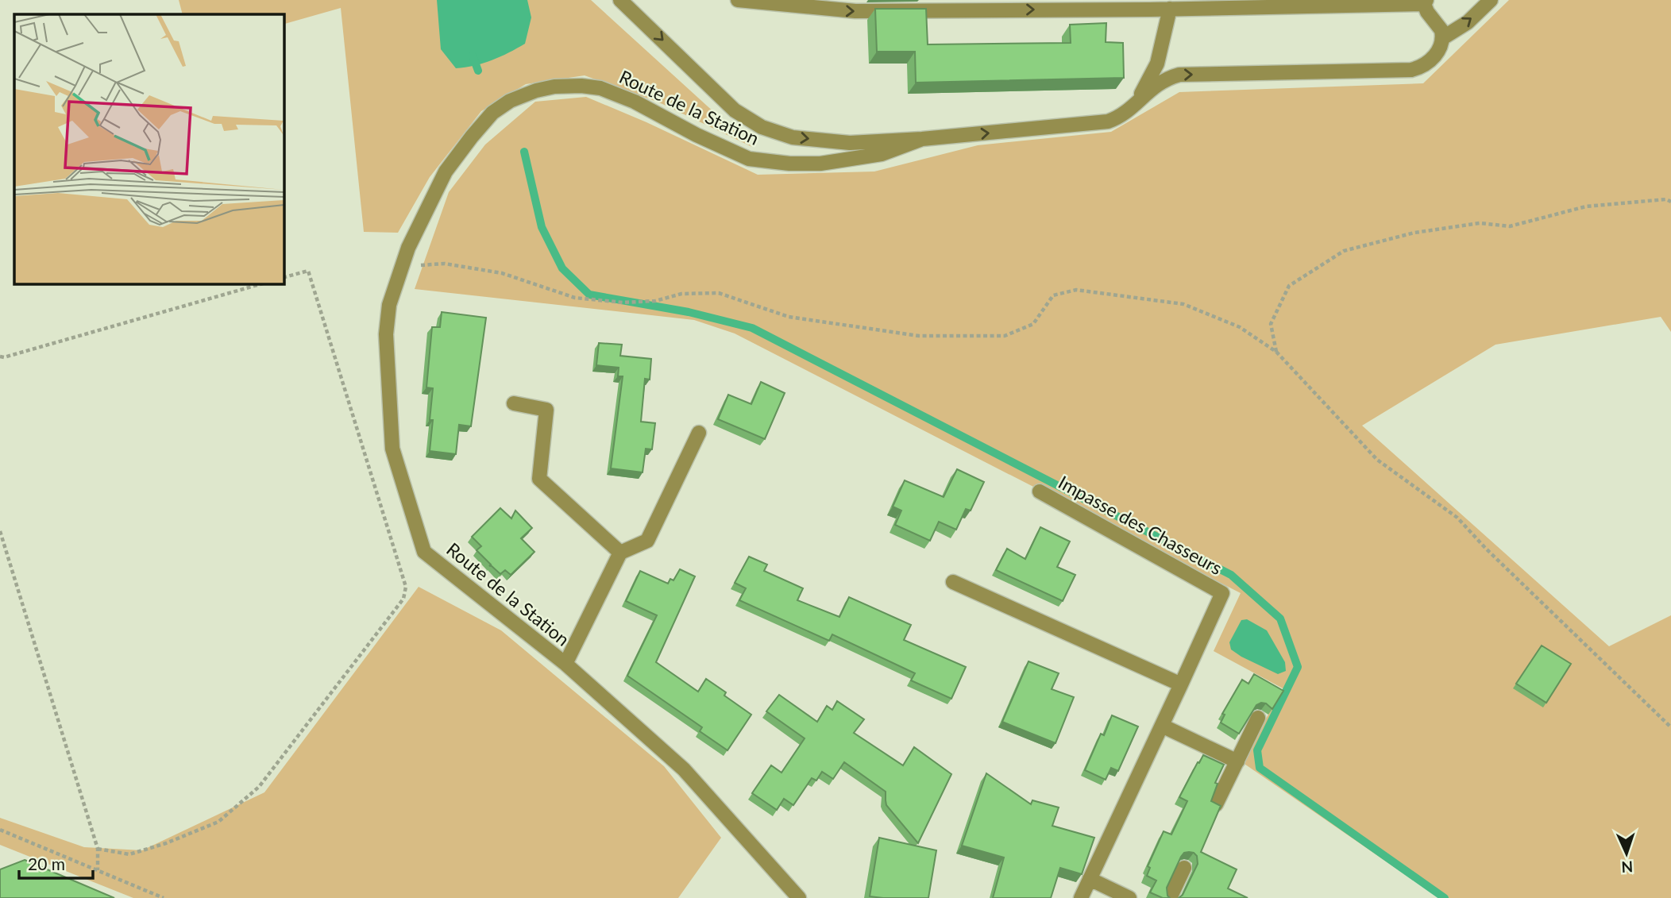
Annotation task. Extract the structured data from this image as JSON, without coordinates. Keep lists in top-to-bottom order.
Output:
{
  "streets": {
    "street": ["Route de la Station", "Impasse des Chasseurs"]
  },
  "scale_bar": "20 m",
  "north": "bottom"
}
